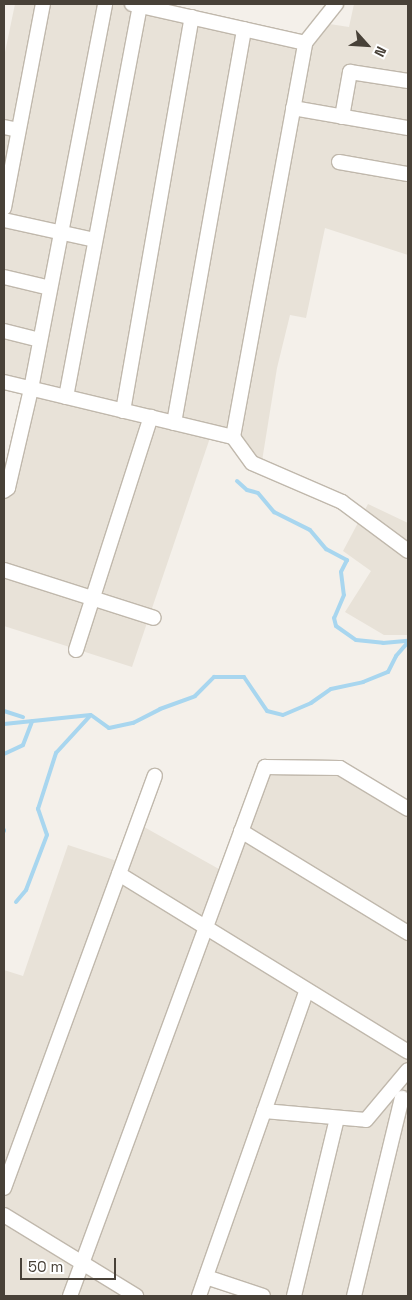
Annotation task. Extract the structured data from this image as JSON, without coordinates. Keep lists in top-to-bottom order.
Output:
{
  "scale_bar": "50 m",
  "north": "bottom right"
}
